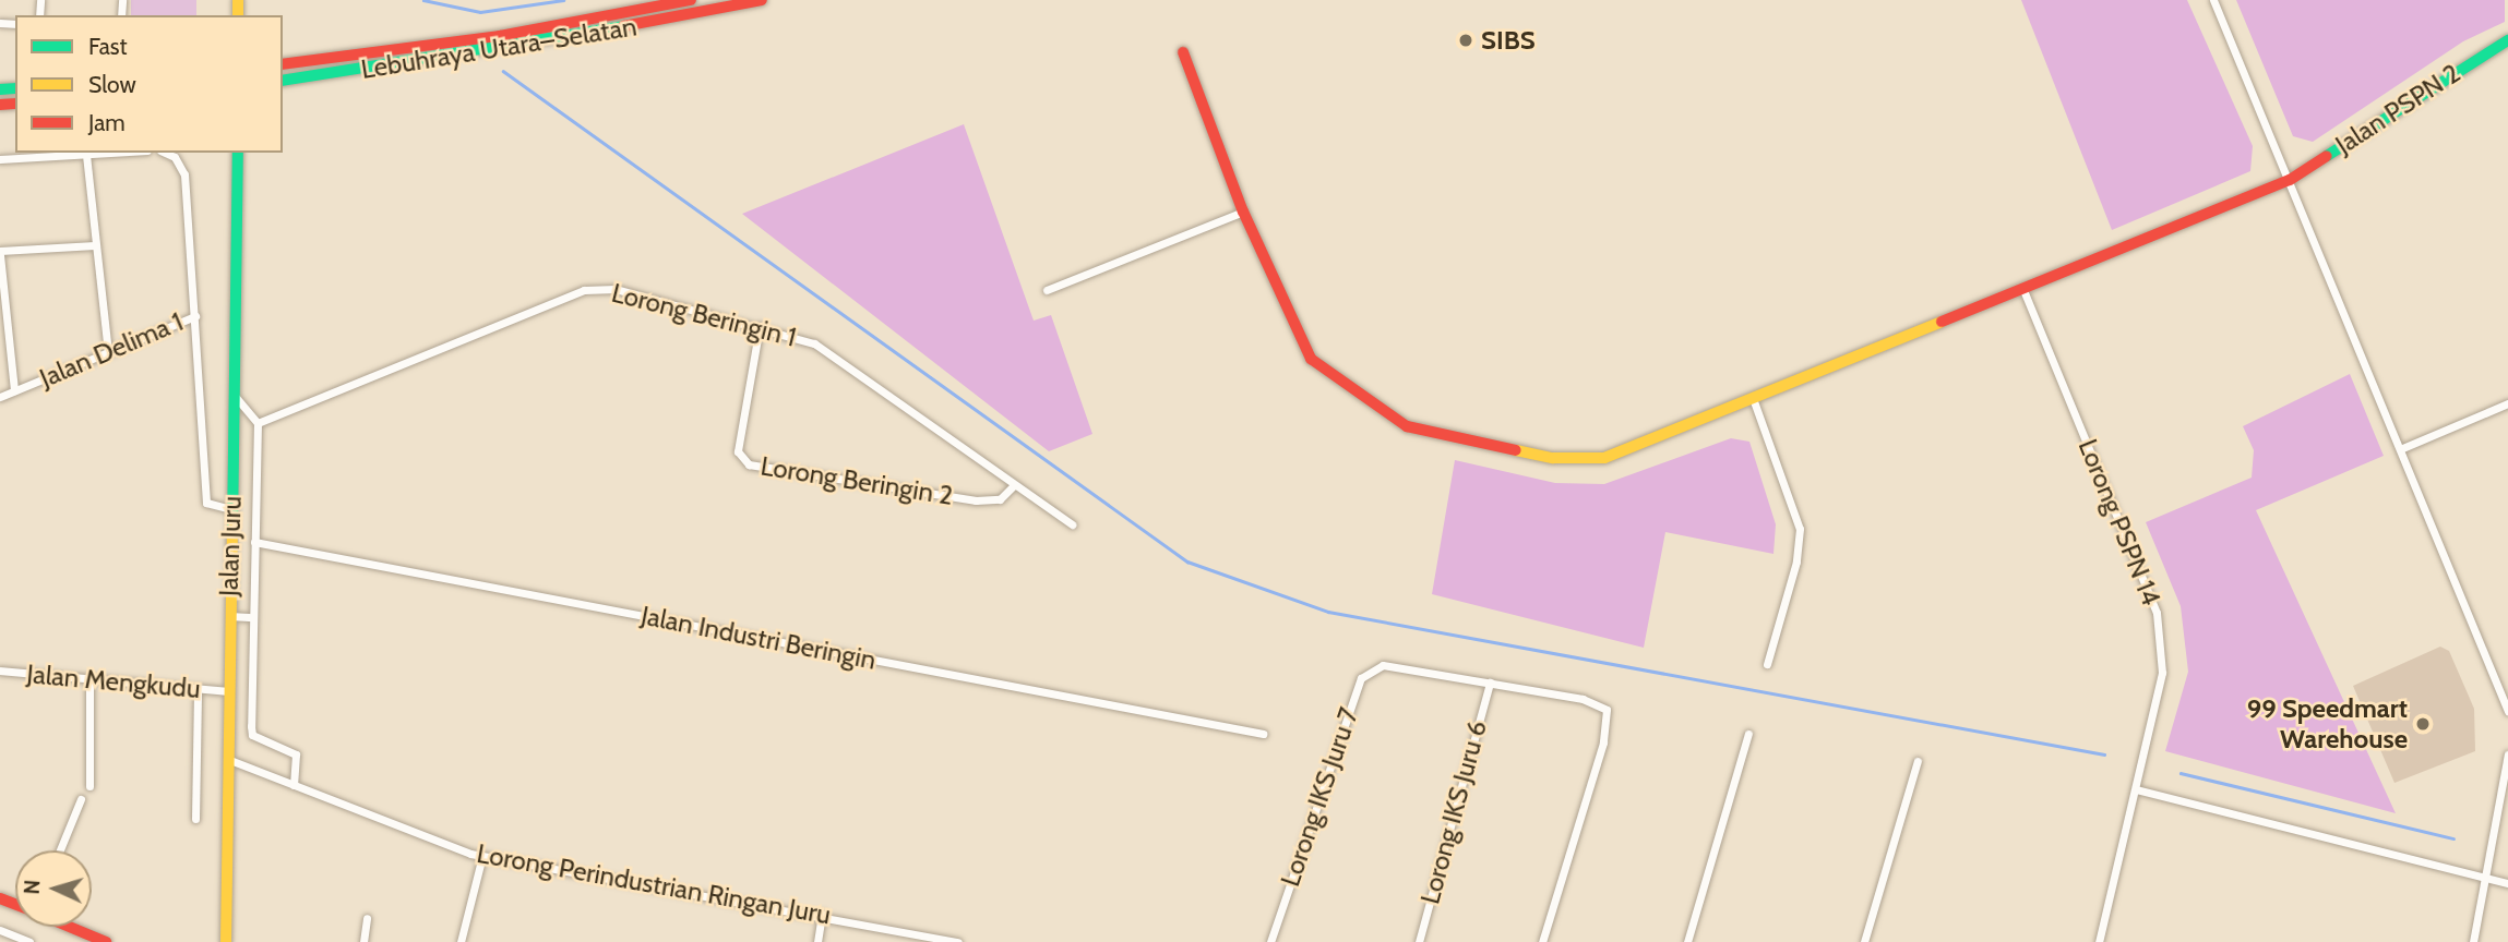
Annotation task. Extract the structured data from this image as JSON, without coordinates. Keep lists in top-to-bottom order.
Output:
{
  "streets": {
    "main road": ["Lebuhraya Utara–Selatan", "Jalan PSPN 2", "Jalan Juru"],
    "street": [
      "Lorong Beringin 1",
      "Jalan Delima 1",
      "Lorong Beringin 2",
      "Lorong PSPN 14",
      "Jalan Industri Beringin",
      "Jalan Mengkudu",
      "Lorong IKS Juru 7",
      "Lorong IKS Juru 6",
      "Lorong Perindustrian Ringan Juru"
    ]
  },
  "crossings": [
    ["Jalan PSPN 2", "Lorong PSPN 14"],
    ["Lorong Beringin 1", "Lorong Beringin 2"],
    ["Lorong Beringin 1", "Jalan Juru"],
    ["Jalan Delima 1", "Jalan Juru"],
    ["Jalan Juru", "Jalan Industri Beringin"],
    ["Jalan Juru", "Jalan Mengkudu"],
    ["Jalan Juru", "Lorong Perindustrian Ringan Juru"],
    ["Lorong IKS Juru 7", "Lorong IKS Juru 6"]
  ],
  "places": ["SIBS", "99 Speedmart Warehouse"],
  "legend": ["Fast", "Slow", "Jam"],
  "north": "left"
}
